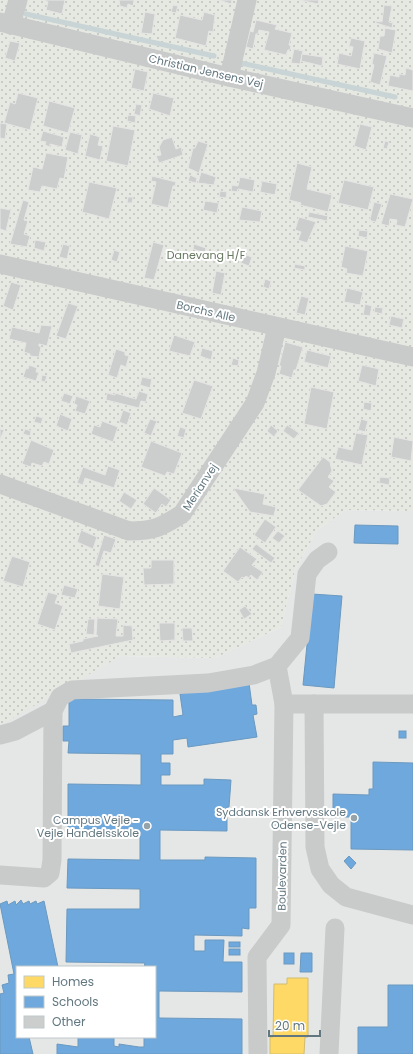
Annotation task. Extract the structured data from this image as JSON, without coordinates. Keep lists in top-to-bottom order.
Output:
{
  "streets": {
    "street": [
      "Christian Jensens Vej",
      "Borchs Alle",
      "Merianvej",
      "Boulevarden"
    ]
  },
  "crossings": [
    ["Borchs Alle", "Merianvej"]
  ],
  "parks": ["Danevang H/F"],
  "places": ["Syddansk Erhvervsskole Odense-Vejle", "Campus Vejle - Vejle Handelsskole"],
  "legend": ["Homes", "Schools", "Other"],
  "scale_bar": "20 m"
}
